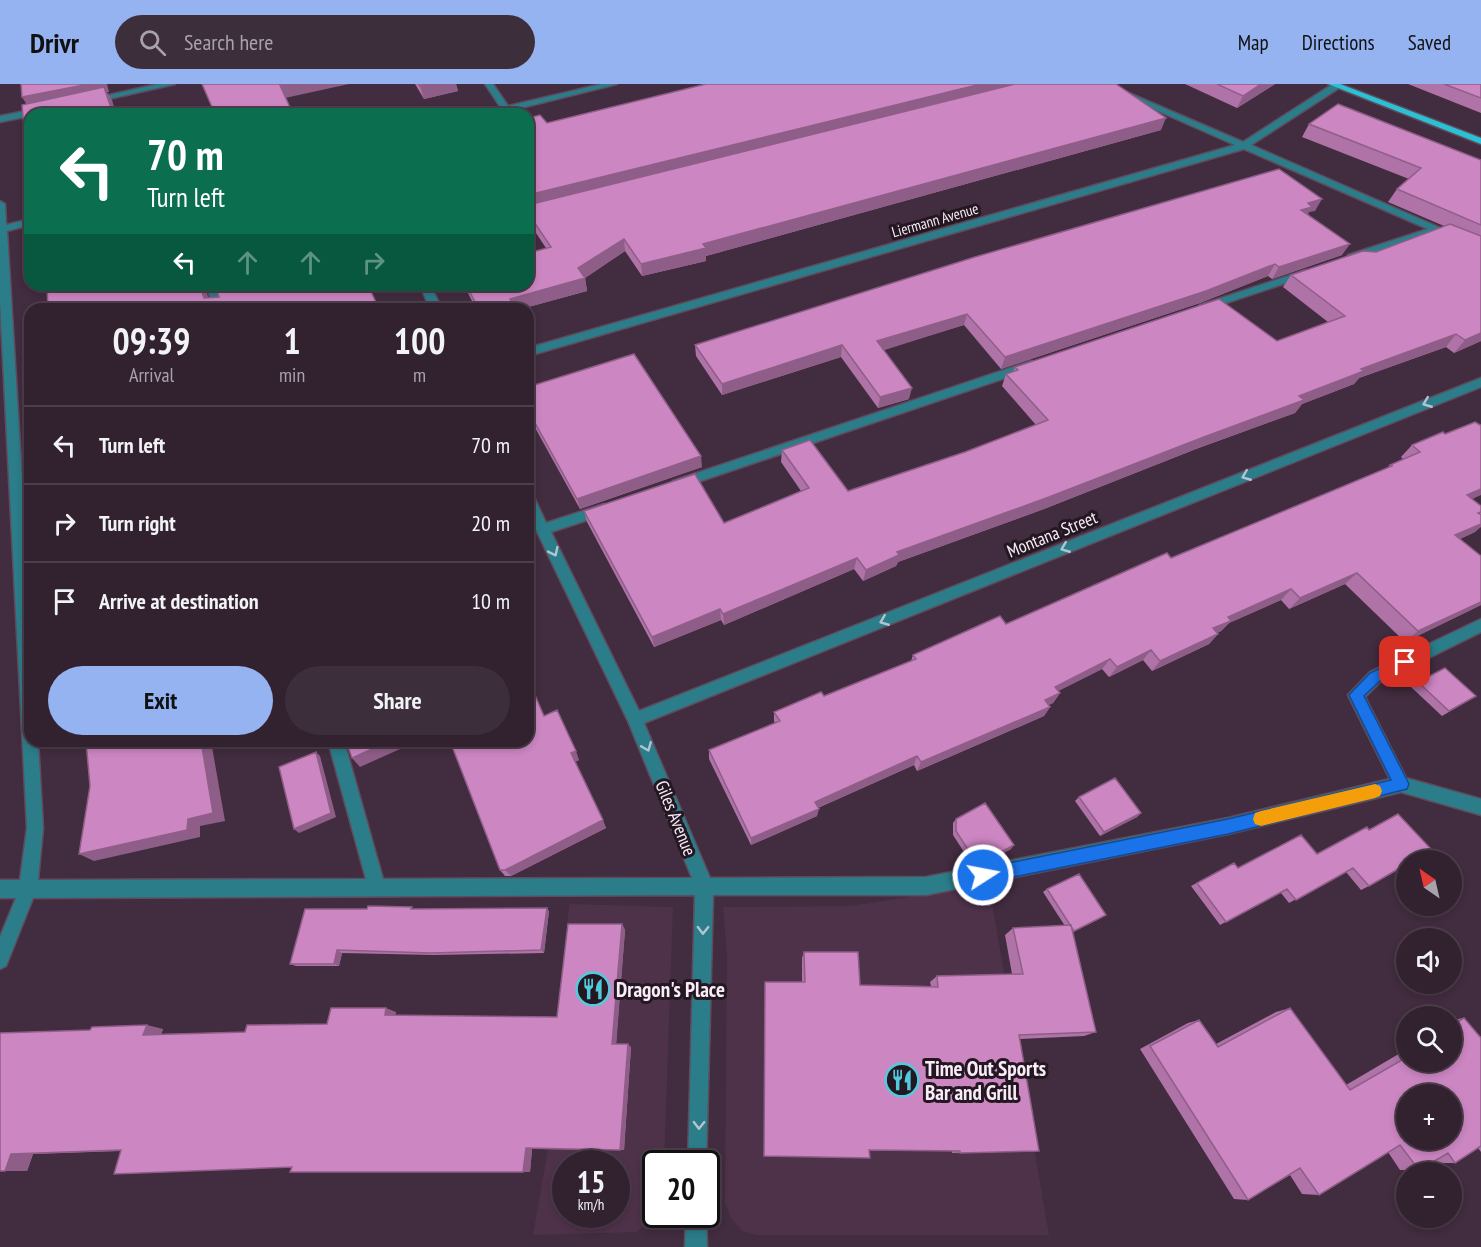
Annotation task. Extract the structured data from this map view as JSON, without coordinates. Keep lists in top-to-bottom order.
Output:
{
  "streets": {
    "street": ["Liermann Avenue", "Montana Street", "Giles Avenue"]
  },
  "crossings": [
    ["Montana Street", "Giles Avenue"]
  ],
  "one_way": ["Montana Street", "Giles Avenue"],
  "places": {
    "restaurant": ["Dragon's Place", "Time Out Sports Bar and Grill"]
  },
  "north": "top left",
  "page": {
    "header": "Drivr",
    "search": "Search here",
    "nav": ["Map", "Directions", "Saved"],
    "turn": ["70 m", "Turn left"],
    "eta": [
      "09:39",
      "Arrival",
      "1",
      "min",
      "100",
      "m"
    ],
    "list": [
      {
        "name": "Turn left",
        "value": "70 m"
      },
      {
        "name": "Turn right",
        "value": "20 m"
      },
      {
        "name": "Arrive at destination",
        "value": "10 m"
      }
    ],
    "buttons": ["Exit", "Share"],
    "map_buttons": ["+", "−"],
    "speed": "15 km/h",
    "limit": "20"
  }
}
